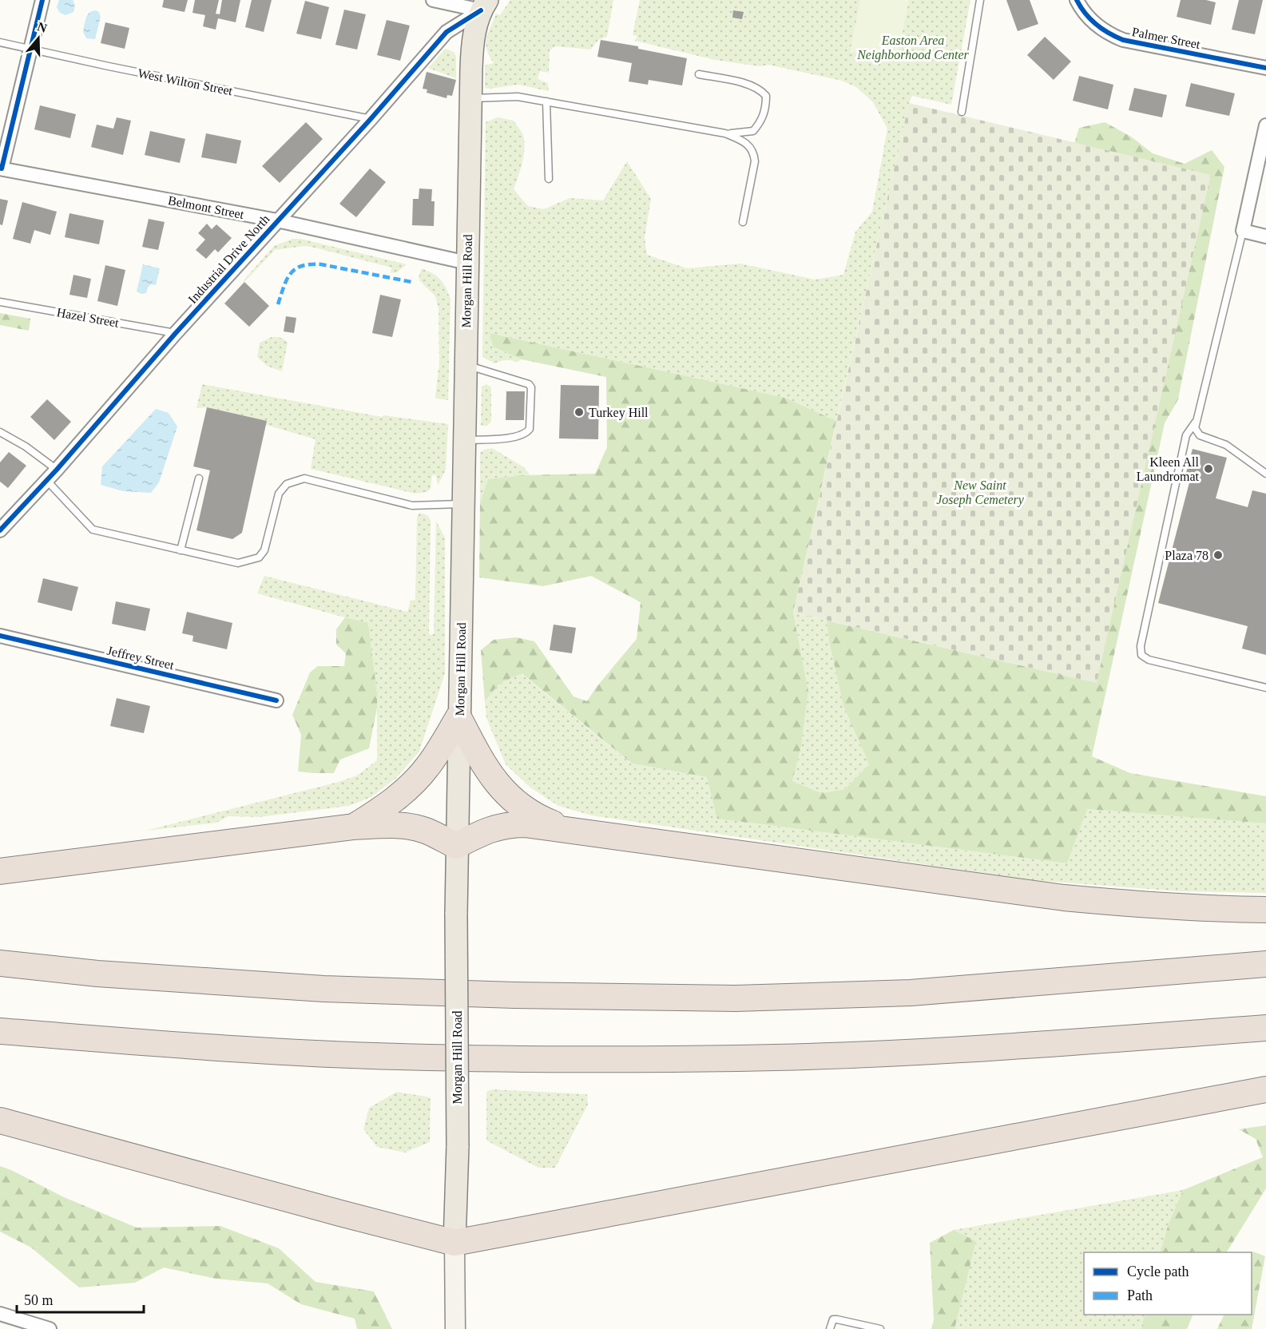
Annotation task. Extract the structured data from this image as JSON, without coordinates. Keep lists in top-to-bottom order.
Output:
{
  "streets": {
    "main road": ["Morgan Hill Road"],
    "street": [
      "Palmer Street",
      "Belmont Street",
      "Industrial Drive North",
      "Jeffrey Street"
    ],
    "lane": ["West Wilton Street", "Hazel Street"]
  },
  "crossings": [
    ["West Wilton Street", "Industrial Drive North"],
    ["Belmont Street", "Industrial Drive North"],
    ["Belmont Street", "Morgan Hill Road"],
    ["Industrial Drive North", "Morgan Hill Road"],
    ["Industrial Drive North", "Hazel Street"]
  ],
  "parks": ["Easton Area Neighborhood Center", "New Saint Joseph Cemetery"],
  "places": ["Turkey Hill", "Kleen All Laundromat", "Plaza 78"],
  "legend": ["Cycle path", "Path"],
  "scale_bar": "50 m",
  "north": "top"
}
